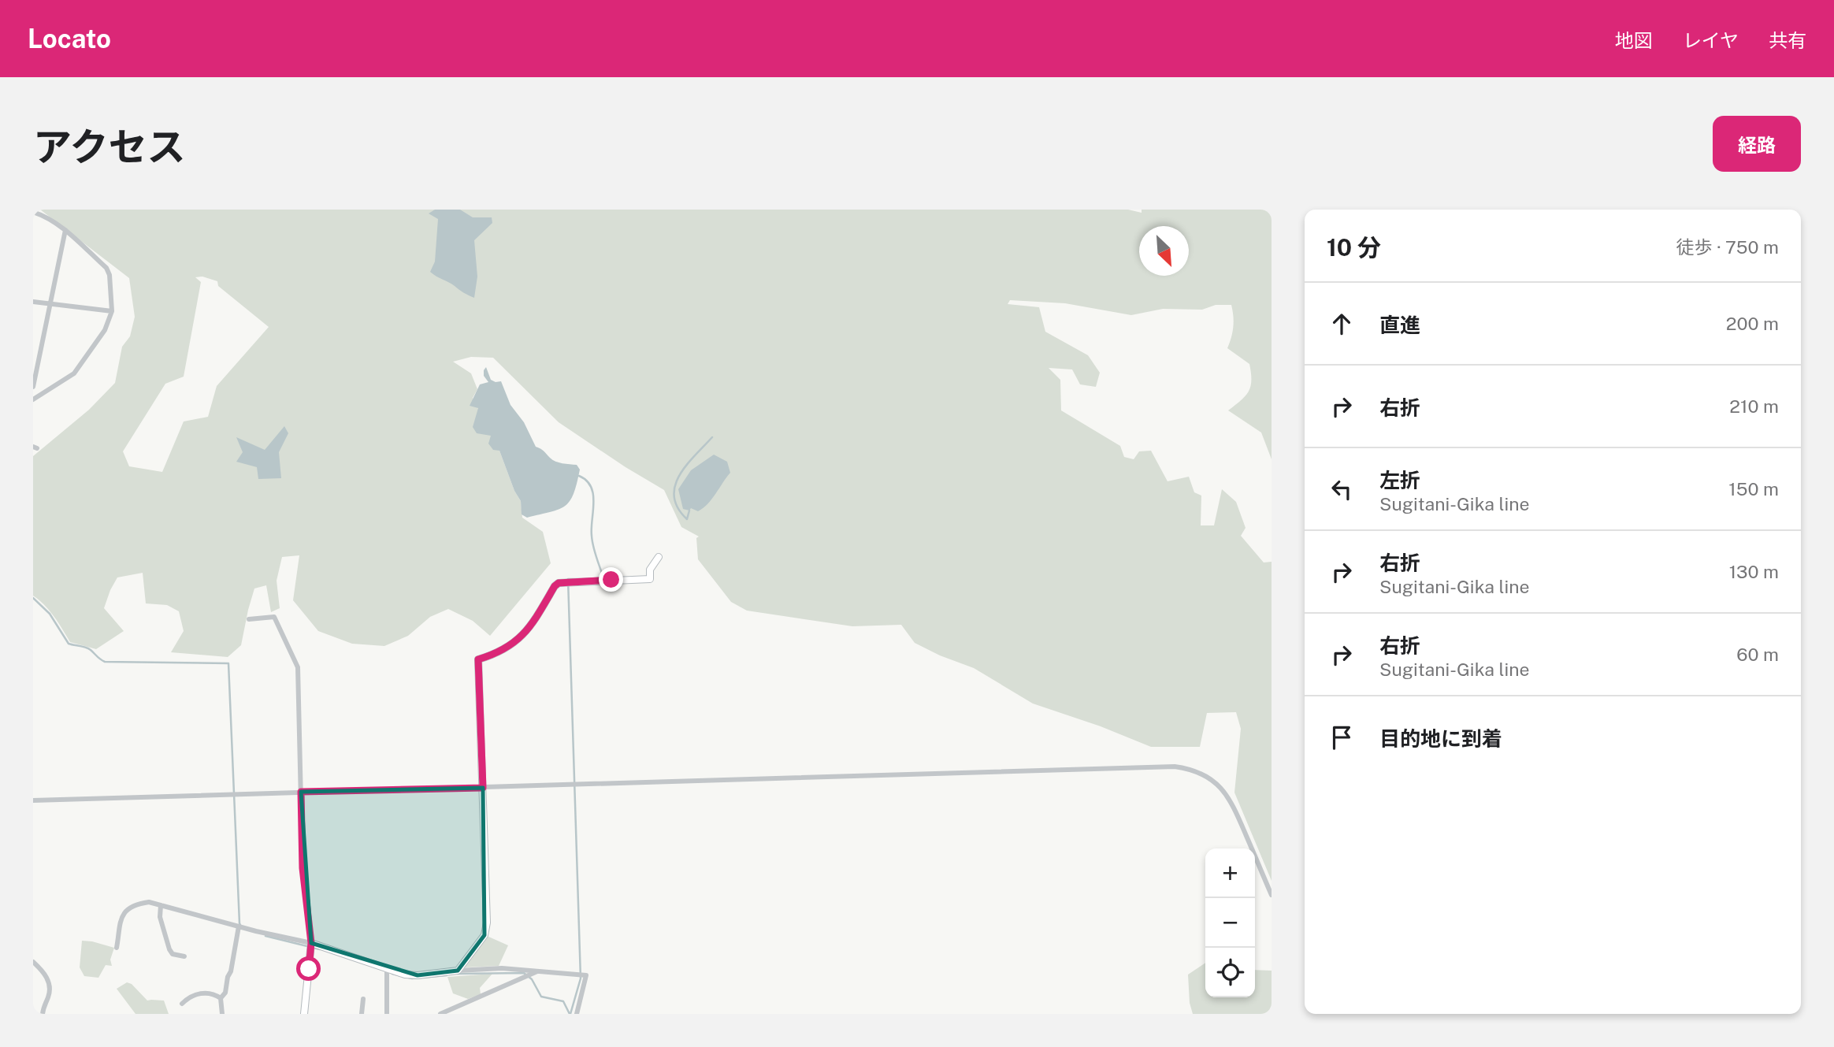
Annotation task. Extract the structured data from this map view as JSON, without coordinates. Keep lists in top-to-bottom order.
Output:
{
  "north": "bottom right",
  "page": {
    "header": "Locato",
    "nav": ["地図", "レイヤ", "共有"],
    "title": "アクセス",
    "buttons": "経路",
    "heading": ["10 分", "徒歩 · 750 m"],
    "list": [
      ["直進", "200 m"],
      ["右折", "210 m"],
      ["左折", "Sugitani-Gika line", "150 m"],
      ["右折", "Sugitani-Gika line", "130 m"],
      ["右折", "Sugitani-Gika line", "60 m"],
      "目的地に到着"
    ],
    "map_buttons": ["+", "−"]
  }
}
